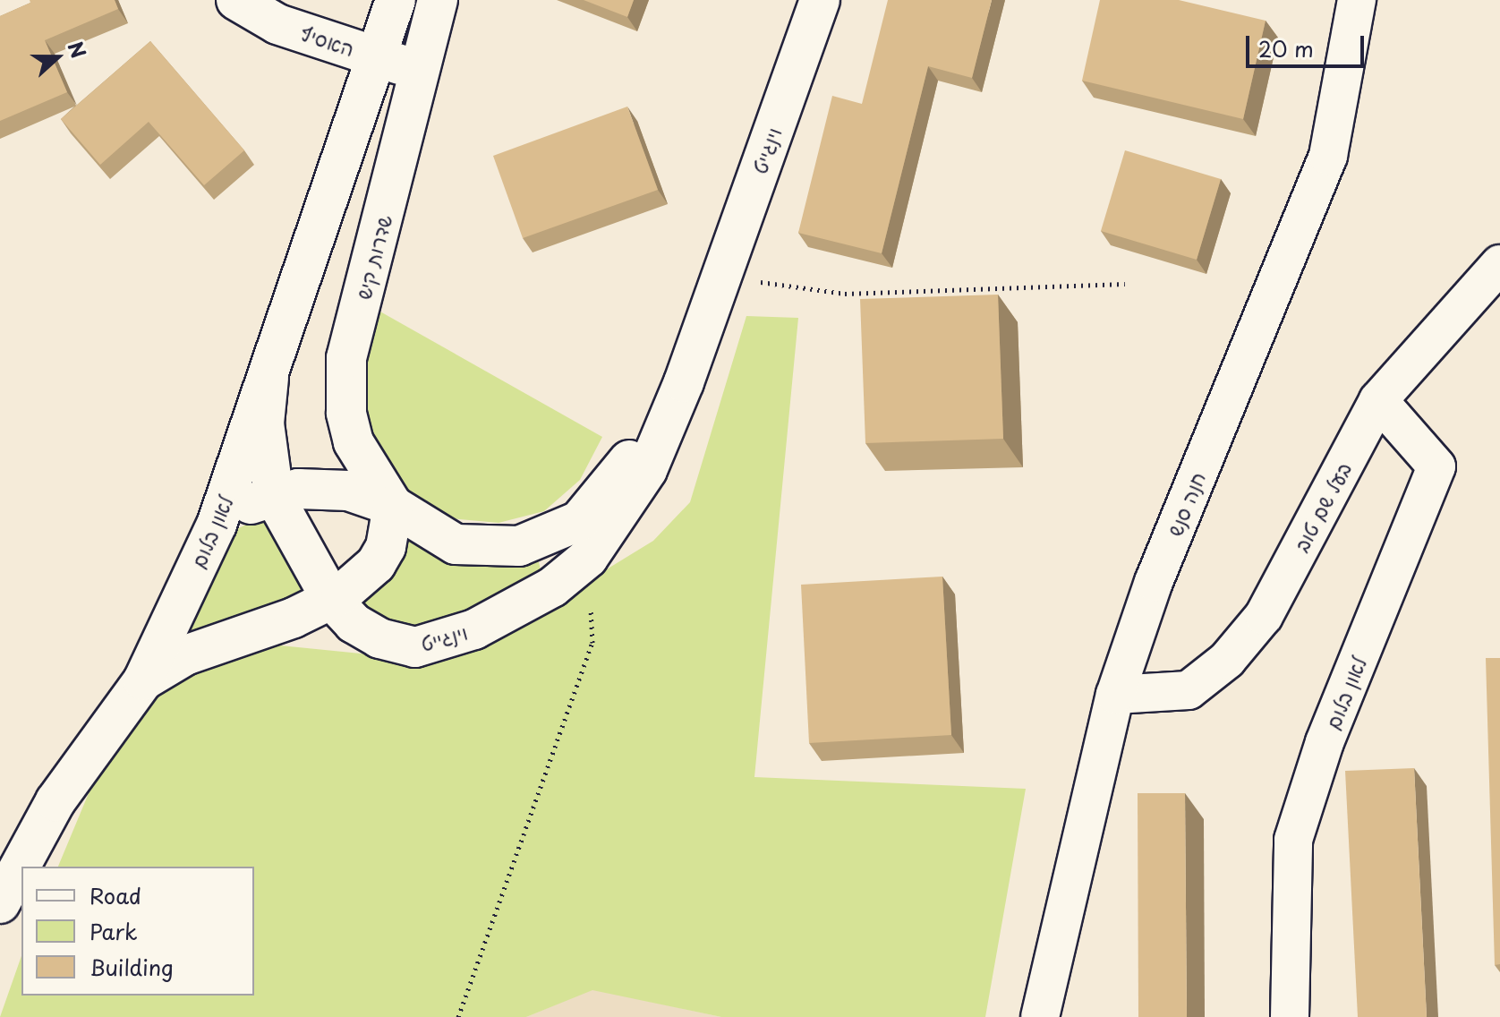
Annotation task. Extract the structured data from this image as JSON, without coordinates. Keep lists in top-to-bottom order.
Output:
{
  "streets": {
    "street": [
      "האסיף",
      "וינגייט",
      "שדרות קיש",
      "חנה סנש",
      "בעל שם טוב",
      "לאון בלום"
    ]
  },
  "crossings": [
    ["האסיף", "שדרות קיש"],
    ["וינגייט", "שדרות קיש"],
    ["וינגייט", "לאון בלום"],
    ["שדרות קיש", "לאון בלום"],
    ["חנה סנש", "בעל שם טוב"],
    ["בעל שם טוב", "לאון בלום"]
  ],
  "legend": ["Road", "Park", "Building"],
  "scale_bar": "20 m",
  "north": "right"
}
